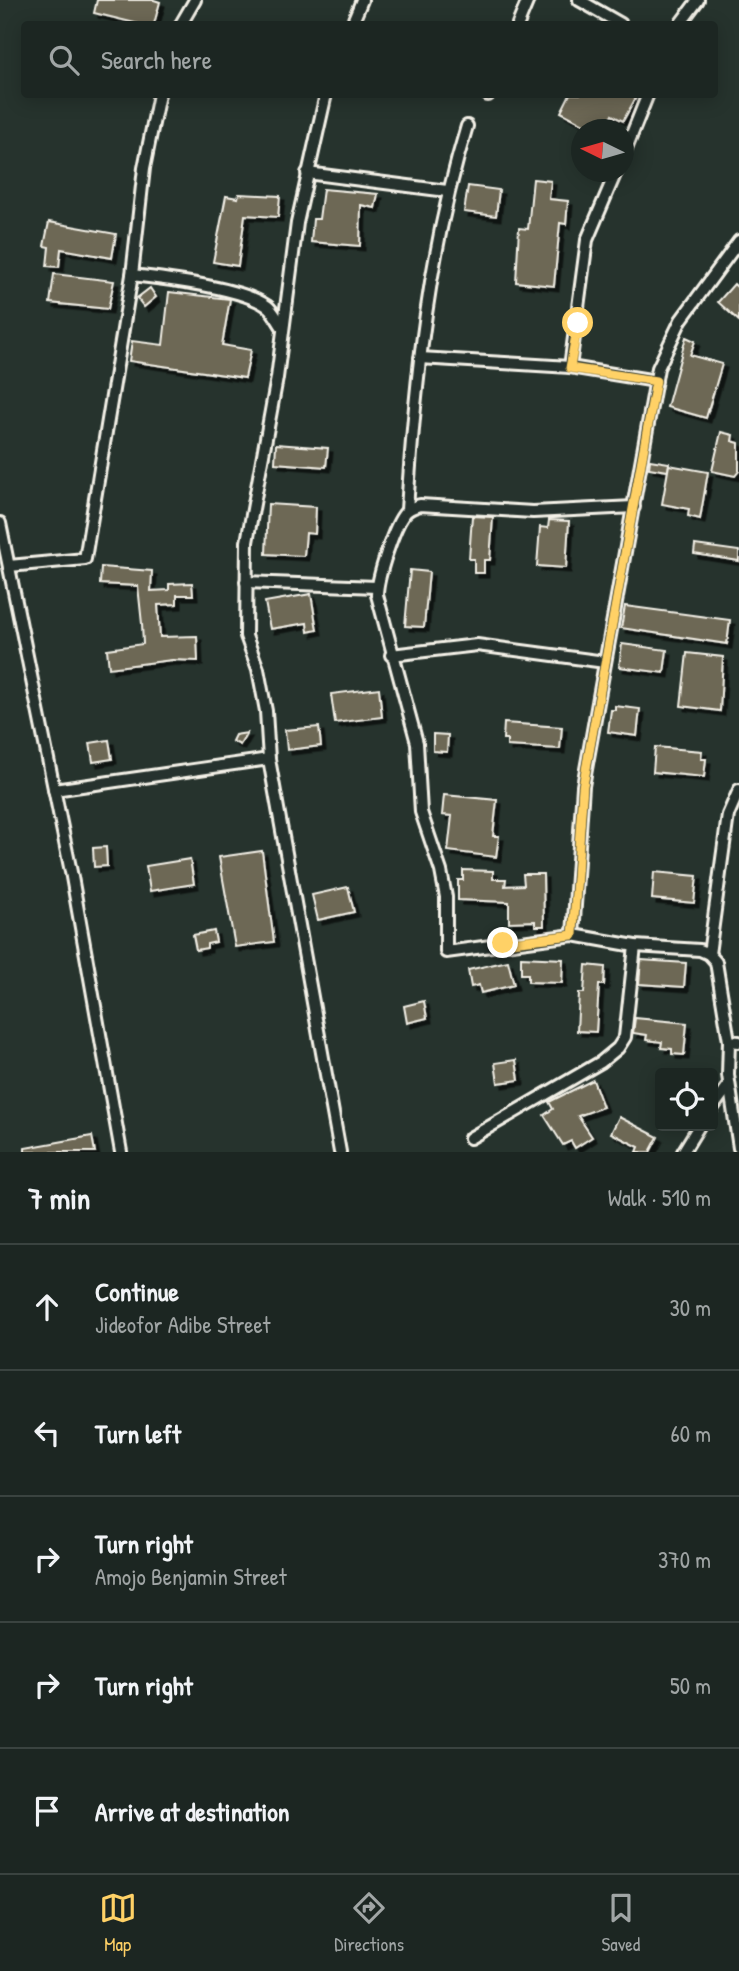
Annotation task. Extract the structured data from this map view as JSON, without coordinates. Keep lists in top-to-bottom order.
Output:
{
  "north": "left",
  "page": {
    "search": "Search here",
    "heading": ["7 min", "Walk · 510 m"],
    "list": [
      ["Continue", "Jideofor Adibe Street", "30 m"],
      ["Turn left", "60 m"],
      ["Turn right", "Amojo Benjamin Street", "370 m"],
      ["Turn right", "50 m"],
      "Arrive at destination"
    ],
    "nav": ["Map", "Directions", "Saved"]
  }
}
